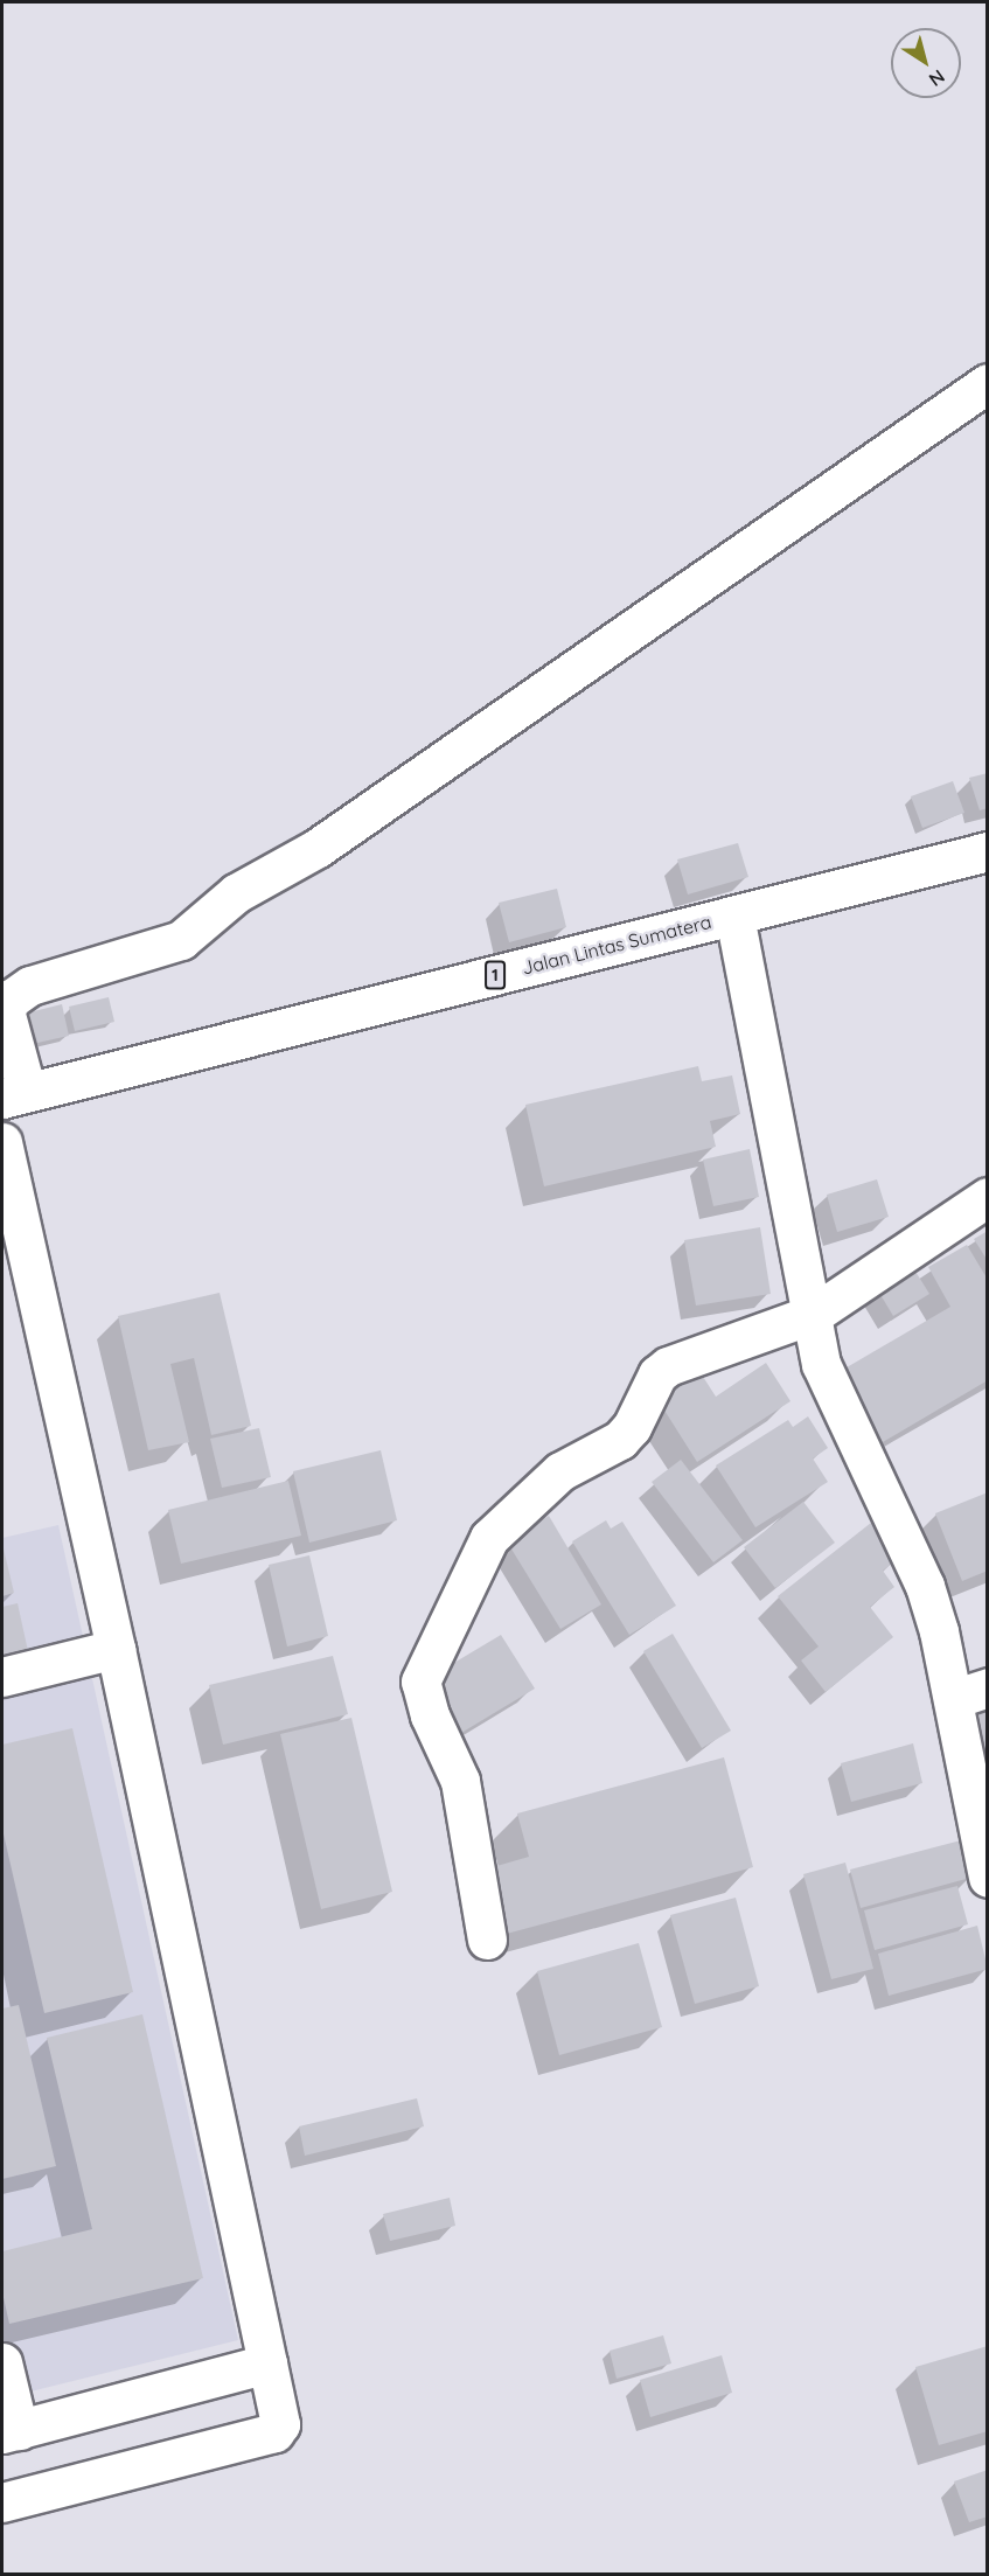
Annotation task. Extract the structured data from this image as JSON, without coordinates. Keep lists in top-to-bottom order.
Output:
{
  "streets": {
    "main road": ["Jalan Lintas Sumatera", "1"]
  },
  "north": "bottom right"
}
